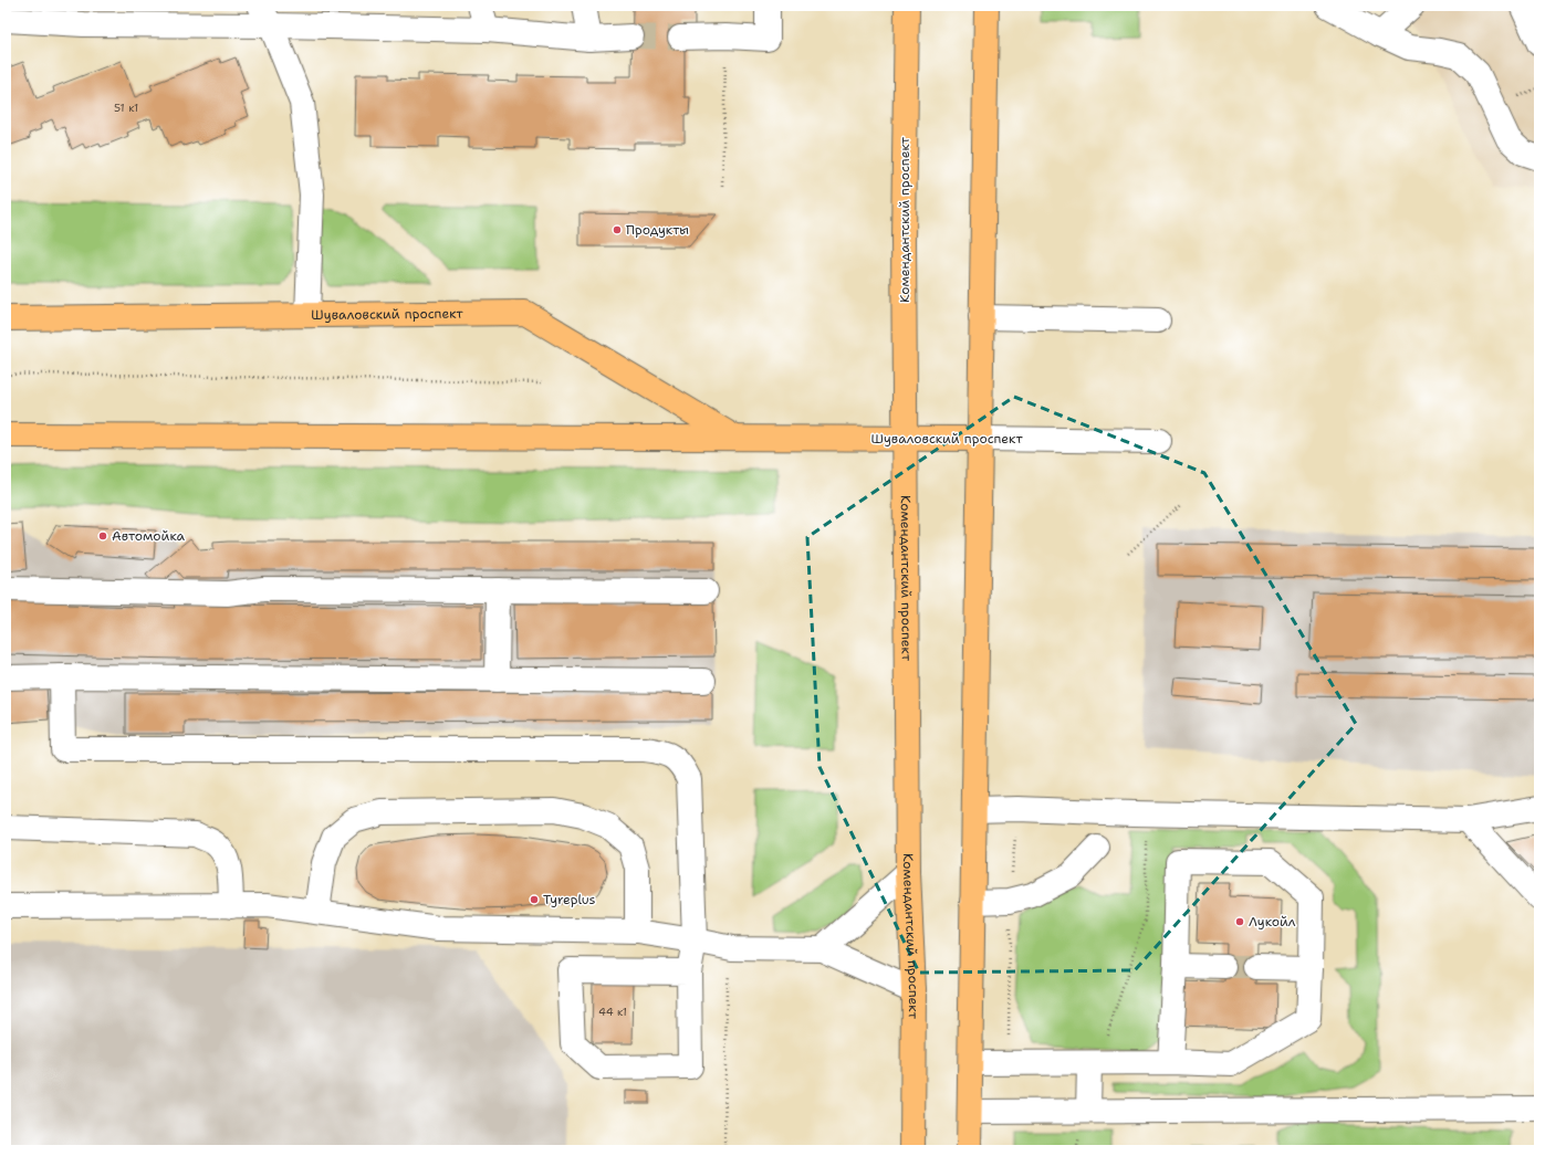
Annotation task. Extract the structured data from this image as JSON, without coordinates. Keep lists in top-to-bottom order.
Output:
{
  "streets": {
    "main road": ["Комендантский проспект", "Шуваловский проспект"]
  },
  "crossings": [
    ["Комендантский проспект", "Шуваловский проспект"]
  ],
  "places": [
    "Продукты",
    "Автомойка",
    "Tyreplus",
    "Лукойл"
  ],
  "house_numbers": ["51 к1", "44 к1"]
}
